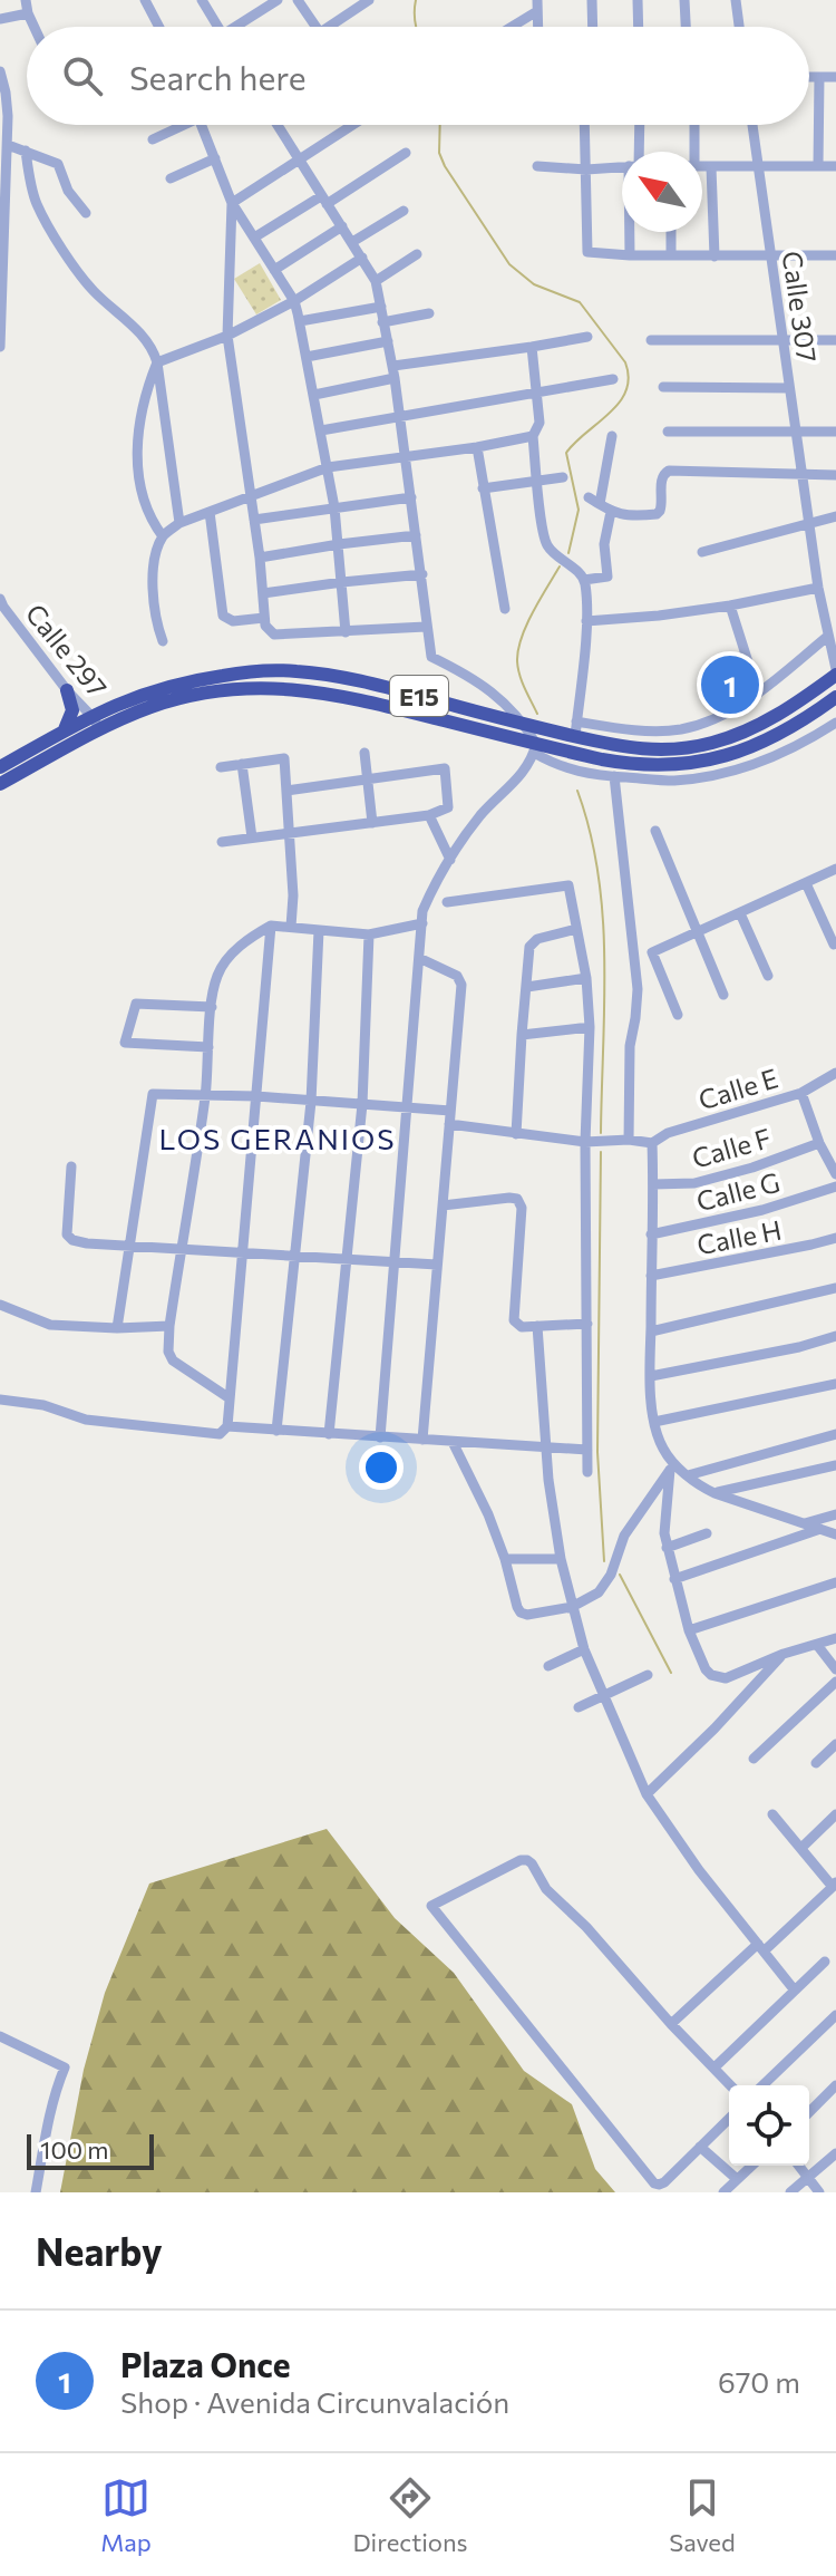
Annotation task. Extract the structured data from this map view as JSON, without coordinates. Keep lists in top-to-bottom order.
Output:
{
  "streets": {
    "highway": ["E15"],
    "street": [
      "Calle 307",
      "Calle 297",
      "Calle E",
      "Calle F",
      "Calle G",
      "Calle H"
    ]
  },
  "crossings": [
    ["Calle 307", "E15"],
    ["Calle 297", "E15"]
  ],
  "districts": ["LOS GERANIOS"],
  "scale_bar": "100 m",
  "north": "top left",
  "page": {
    "search": "Search here",
    "pins": "1",
    "scale": "100 m",
    "heading": "Nearby",
    "list": [
      {
        "mark": "1",
        "name": "Plaza Once",
        "note": "Shop · Avenida Circunvalación",
        "value": "670 m"
      }
    ],
    "nav": ["Map", "Directions", "Saved"]
  }
}
